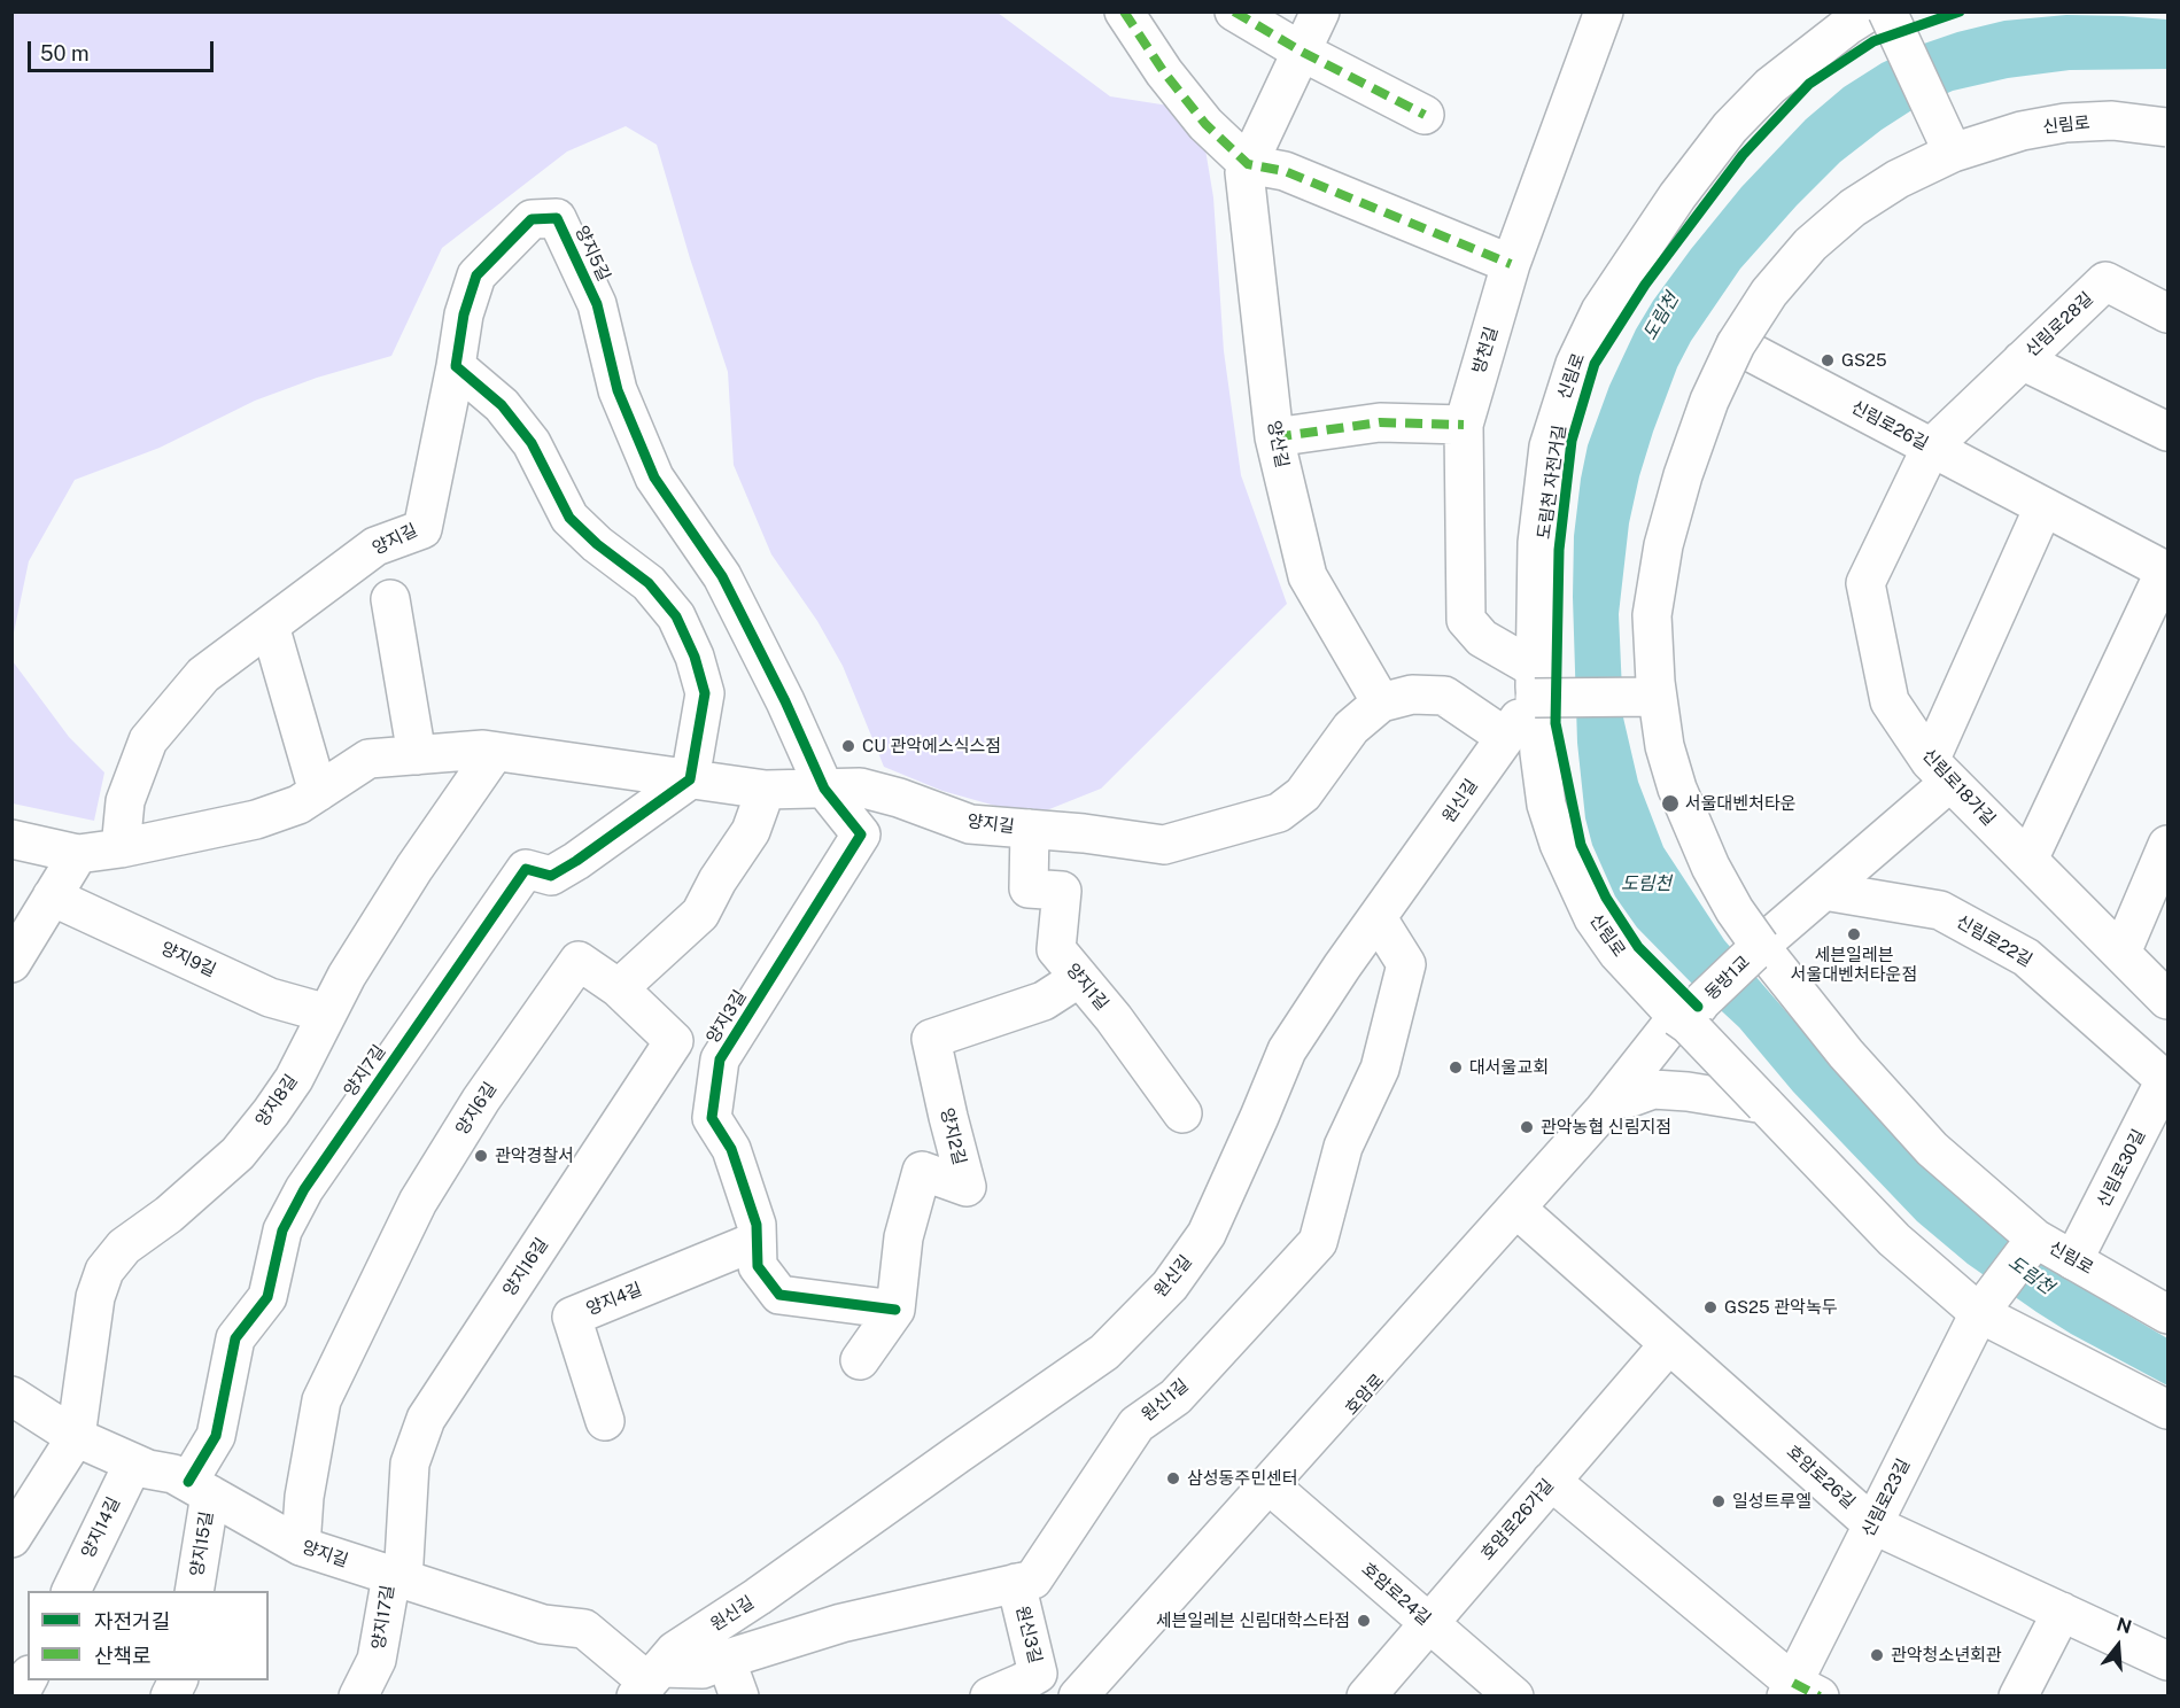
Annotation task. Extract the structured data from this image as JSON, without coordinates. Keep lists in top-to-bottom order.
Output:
{
  "streets": {
    "street": [
      "신림로",
      "양지5길",
      "신림로28길",
      "방천길",
      "신림로26길",
      "양산길",
      "양지길",
      "신림로18가길",
      "원신길",
      "신림로22길",
      "양지9길",
      "동방1교",
      "양지1길",
      "양지3길",
      "양지7길",
      "양지8길",
      "양지6길",
      "양지2길",
      "신림로30길",
      "양지16길",
      "양지4길",
      "호암로",
      "원신1길",
      "호암로26길",
      "신림로23길",
      "호암로26가길",
      "양지14길",
      "양지15길",
      "호암로24길",
      "양지17길",
      "원신3길"
    ],
    "cycle path": ["도림천 자전거길"]
  },
  "crossings": [
    ["신림로", "방천길"],
    ["신림로", "신림로26길"],
    ["신림로", "원신길"],
    ["신림로", "동방1교"],
    ["신림로", "신림로30길"],
    ["신림로", "신림로23길"],
    ["양지5길", "양지길"],
    ["양지5길", "양지3길"],
    ["신림로28길", "신림로26길"],
    ["신림로28길", "신림로18가길"],
    ["방천길", "원신길"],
    ["신림로26길", "신림로18가길"],
    ["양산길", "양지길"],
    ["양지길", "원신길"],
    ["양지길", "양지1길"],
    ["양지길", "양지3길"],
    ["양지길", "양지7길"],
    ["양지길", "양지8길"],
    ["양지길", "양지6길"],
    ["양지길", "양지16길"],
    ["양지길", "원신1길"],
    ["양지길", "양지14길"],
    ["양지길", "양지15길"],
    ["양지길", "양지17길"],
    ["원신길", "원신1길"],
    ["신림로22길", "신림로30길"],
    ["양지9길", "양지8길"],
    ["동방1교", "호암로"],
    ["양지1길", "양지2길"],
    ["양지3길", "양지2길"],
    ["양지3길", "양지4길"],
    ["양지7길", "양지15길"],
    ["양지6길", "양지16길"],
    ["양지16길", "양지17길"],
    ["호암로", "호암로26길"],
    ["호암로", "호암로24길"],
    ["원신1길", "원신3길"],
    ["호암로26길", "신림로23길"],
    ["호암로26길", "호암로26가길"],
    ["신림로23길", "호암로26가길"],
    ["호암로26가길", "호암로24길"]
  ],
  "water": ["도림천"],
  "places": [
    "GS25",
    "CU 관악에스식스점",
    "서울대벤처타운",
    "세븐일레븐 서울대벤처타운점",
    "대서울교회",
    "관악농협 신림지점",
    "관악경찰서",
    "GS25 관악녹두",
    "삼성동주민센터",
    "일성트루엘",
    "세븐일레븐 신림대학스타점",
    "관악청소년회관"
  ],
  "legend": ["자전거길", "산책로"],
  "scale_bar": "50 m",
  "north": "top"
}
